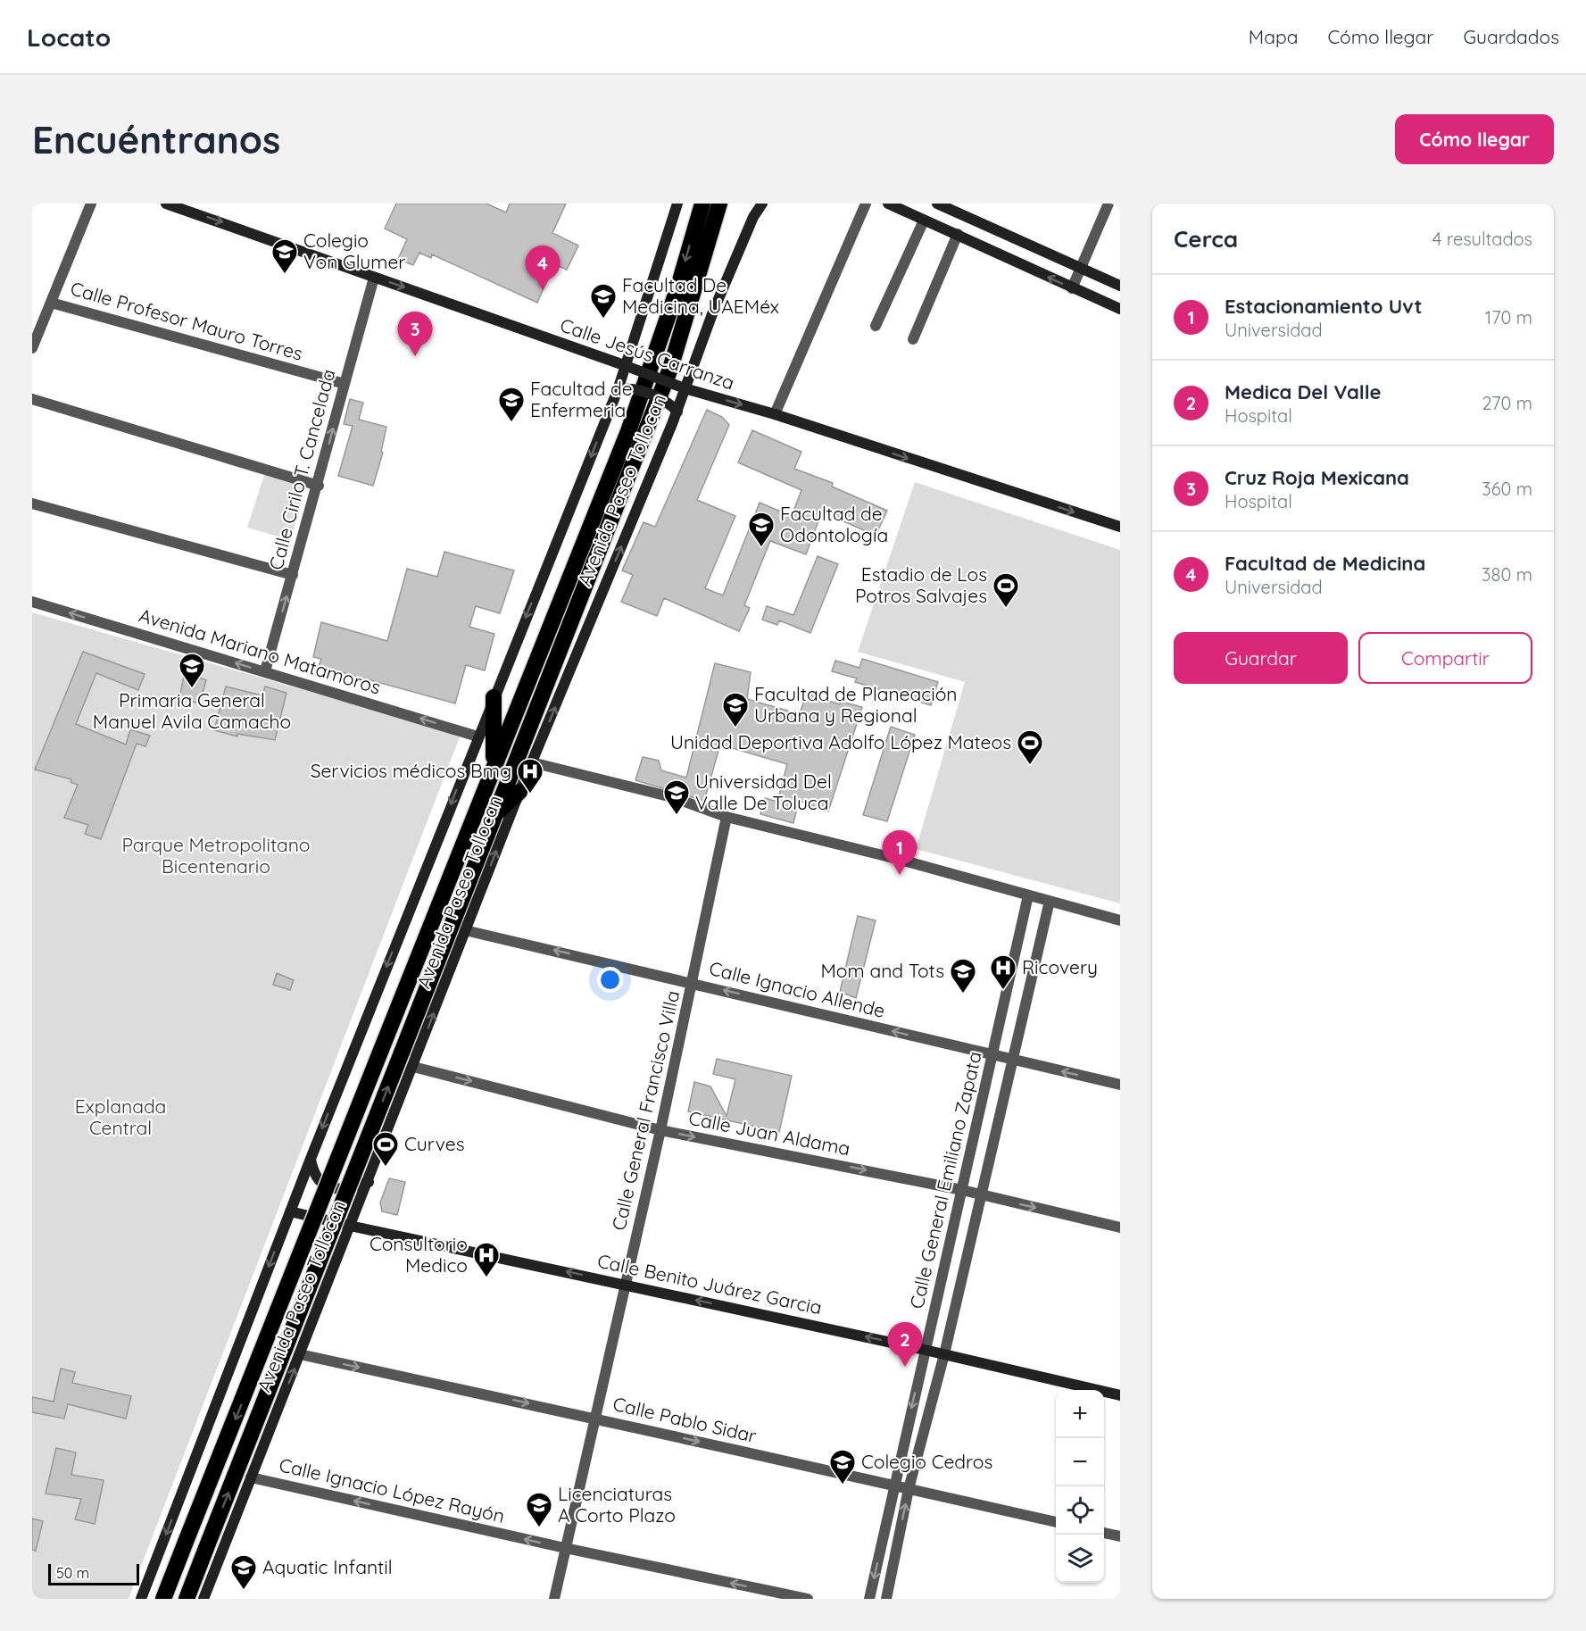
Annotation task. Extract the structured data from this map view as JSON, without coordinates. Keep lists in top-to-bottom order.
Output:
{
  "streets": {
    "highway": ["Avenida Paseo Tollocan"],
    "main road": ["Calle Jesús Carranza", "Calle Benito Juárez Garcia"],
    "street": [
      "Calle Profesor Mauro Torres",
      "Calle Cirilo T. Cancelada",
      "Avenida Mariano Matamoros",
      "Calle Ignacio Allende",
      "Calle General Francisco Villa",
      "Calle Juan Aldama",
      "Calle General Emiliano Zapata",
      "Calle Pablo Sidar",
      "Calle Ignacio López Rayón"
    ]
  },
  "crossings": [
    ["Calle Profesor Mauro Torres", "Calle Cirilo T. Cancelada"],
    ["Calle Jesús Carranza", "Calle Cirilo T. Cancelada"],
    ["Calle Jesús Carranza", "Avenida Paseo Tollocan"],
    ["Calle Cirilo T. Cancelada", "Avenida Mariano Matamoros"],
    ["Avenida Paseo Tollocan", "Calle Ignacio Allende"],
    ["Avenida Paseo Tollocan", "Calle Juan Aldama"],
    ["Avenida Paseo Tollocan", "Calle Benito Juárez Garcia"],
    ["Avenida Paseo Tollocan", "Calle Pablo Sidar"],
    ["Avenida Paseo Tollocan", "Calle Ignacio López Rayón"],
    ["Calle Ignacio Allende", "Calle General Francisco Villa"],
    ["Calle Ignacio Allende", "Calle General Emiliano Zapata"],
    ["Calle General Francisco Villa", "Calle Juan Aldama"],
    ["Calle General Francisco Villa", "Calle Benito Juárez Garcia"],
    ["Calle General Francisco Villa", "Calle Pablo Sidar"],
    ["Calle General Francisco Villa", "Calle Ignacio López Rayón"],
    ["Calle Juan Aldama", "Calle General Emiliano Zapata"],
    ["Calle General Emiliano Zapata", "Calle Benito Juárez Garcia"],
    ["Calle General Emiliano Zapata", "Calle Pablo Sidar"]
  ],
  "one_way": [
    "Calle Jesús Carranza",
    "Calle Cirilo T. Cancelada",
    "Avenida Mariano Matamoros",
    "Calle Ignacio Allende",
    "Calle Juan Aldama",
    "Calle Benito Juárez Garcia",
    "Calle Pablo Sidar",
    "Calle Ignacio López Rayón"
  ],
  "parks": ["Parque Metropolitano Bicentenario", "Explanada Central"],
  "places": {
    "school or university": [
      "Colegio Von Glumer",
      "Facultad De Medicina, UAEMéx",
      "Facultad de Enfermeria",
      "Facultad de Odontología",
      "Primaria General Manuel Avila Camacho",
      "Facultad de Planeación Urbana y Regional",
      "Universidad Del Valle De Toluca",
      "Mom and Tots",
      "Colegio Cedros",
      "Licenciaturas A Corto Plazo",
      "Aquatic Infantil"
    ],
    "sports": ["Estadio de Los Potros Salvajes", "Unidad Deportiva Adolfo López Mateos", "Curves"],
    "hospital": ["Servicios médicos Bmg", "Ricovery", "Consultorio Medico"]
  },
  "scale_bar": "50 m",
  "page": {
    "header": "Locato",
    "nav": ["Mapa", "Cómo llegar", "Guardados"],
    "buttons": [
      "Cómo llegar",
      ["Guardar", "Compartir"]
    ],
    "title": "Encuéntranos",
    "heading": ["Cerca", "4 resultados"],
    "pins": [
      "4",
      "3",
      "1",
      "2"
    ],
    "list": [
      {
        "mark": "1",
        "name": "Estacionamiento Uvt",
        "note": "Universidad",
        "value": "170 m"
      },
      {
        "mark": "2",
        "name": "Medica Del Valle",
        "note": "Hospital",
        "value": "270 m"
      },
      {
        "mark": "3",
        "name": "Cruz Roja Mexicana",
        "note": "Hospital",
        "value": "360 m"
      },
      {
        "mark": "4",
        "name": "Facultad de Medicina",
        "note": "Universidad",
        "value": "380 m"
      }
    ],
    "map_buttons": ["+", "−"],
    "scale": "50 m"
  }
}
